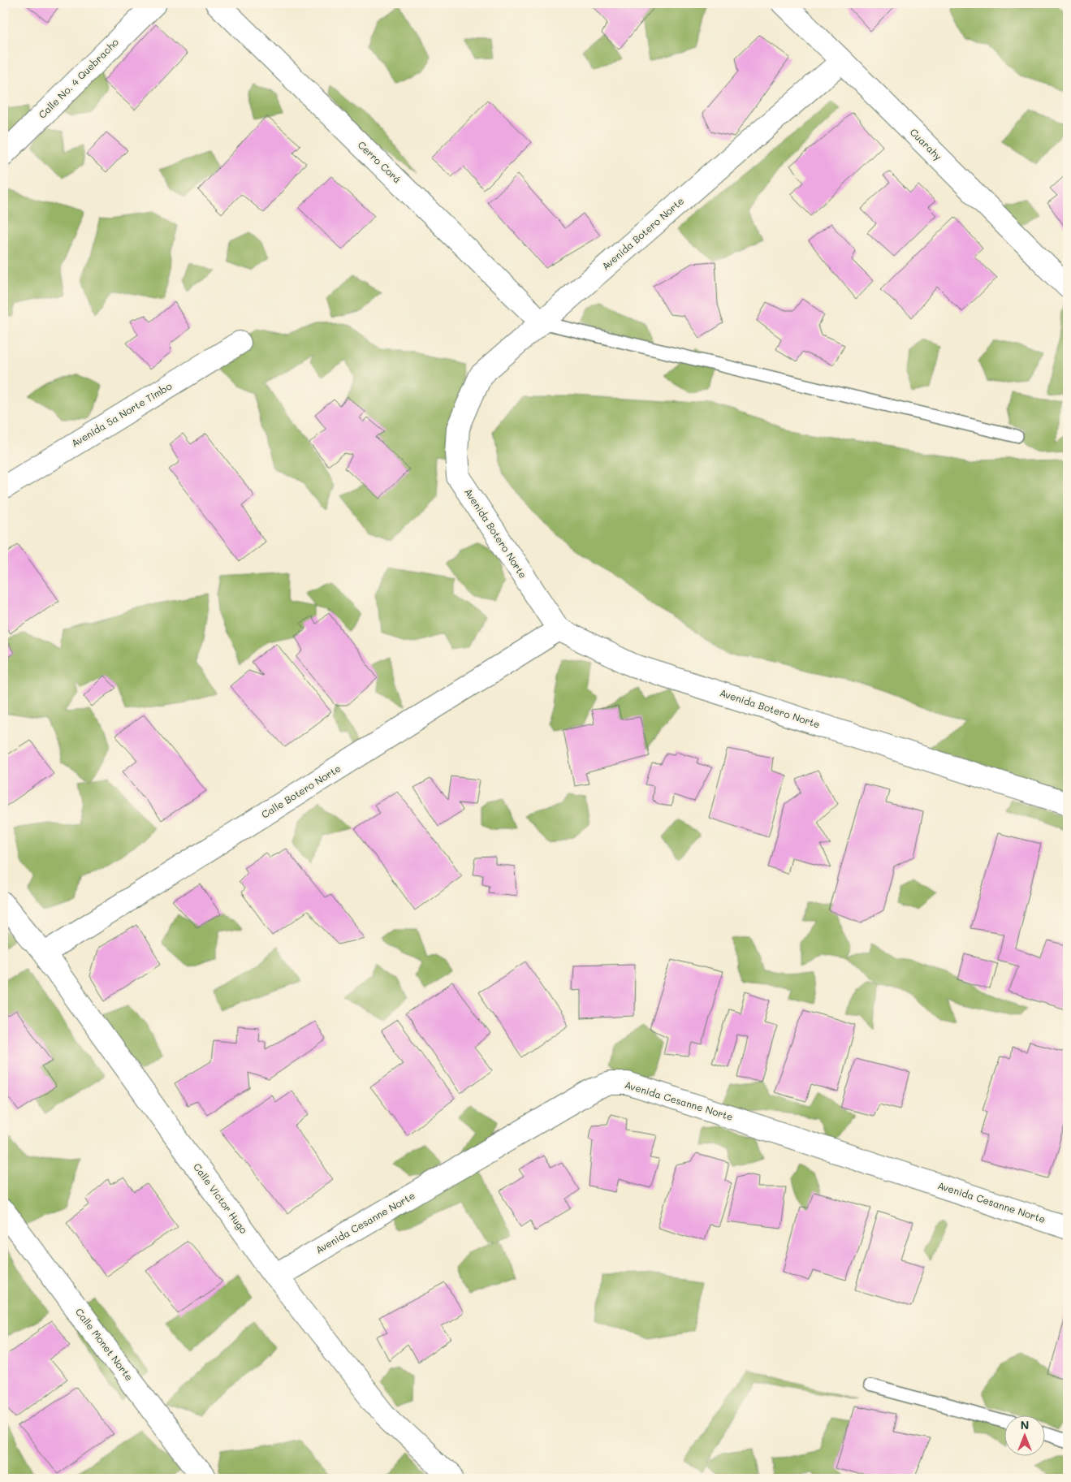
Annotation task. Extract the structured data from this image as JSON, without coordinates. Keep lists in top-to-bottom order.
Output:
{
  "streets": {
    "street": [
      "Calle No. 4 Quebracho",
      "Cuarahy",
      "Cerro Corá",
      "Avenida Botero Norte",
      "Avenida 5a Norte Timbo",
      "Calle Botero Norte",
      "Avenida Cesanne Norte",
      "Calle Victor Hugo",
      "Calle Monet Norte"
    ]
  },
  "crossings": [
    ["Cuarahy", "Avenida Botero Norte"],
    ["Cerro Corá", "Avenida Botero Norte"],
    ["Avenida Botero Norte", "Calle Botero Norte"],
    ["Calle Botero Norte", "Calle Victor Hugo"],
    ["Avenida Cesanne Norte", "Calle Victor Hugo"]
  ],
  "north": "top"
}
